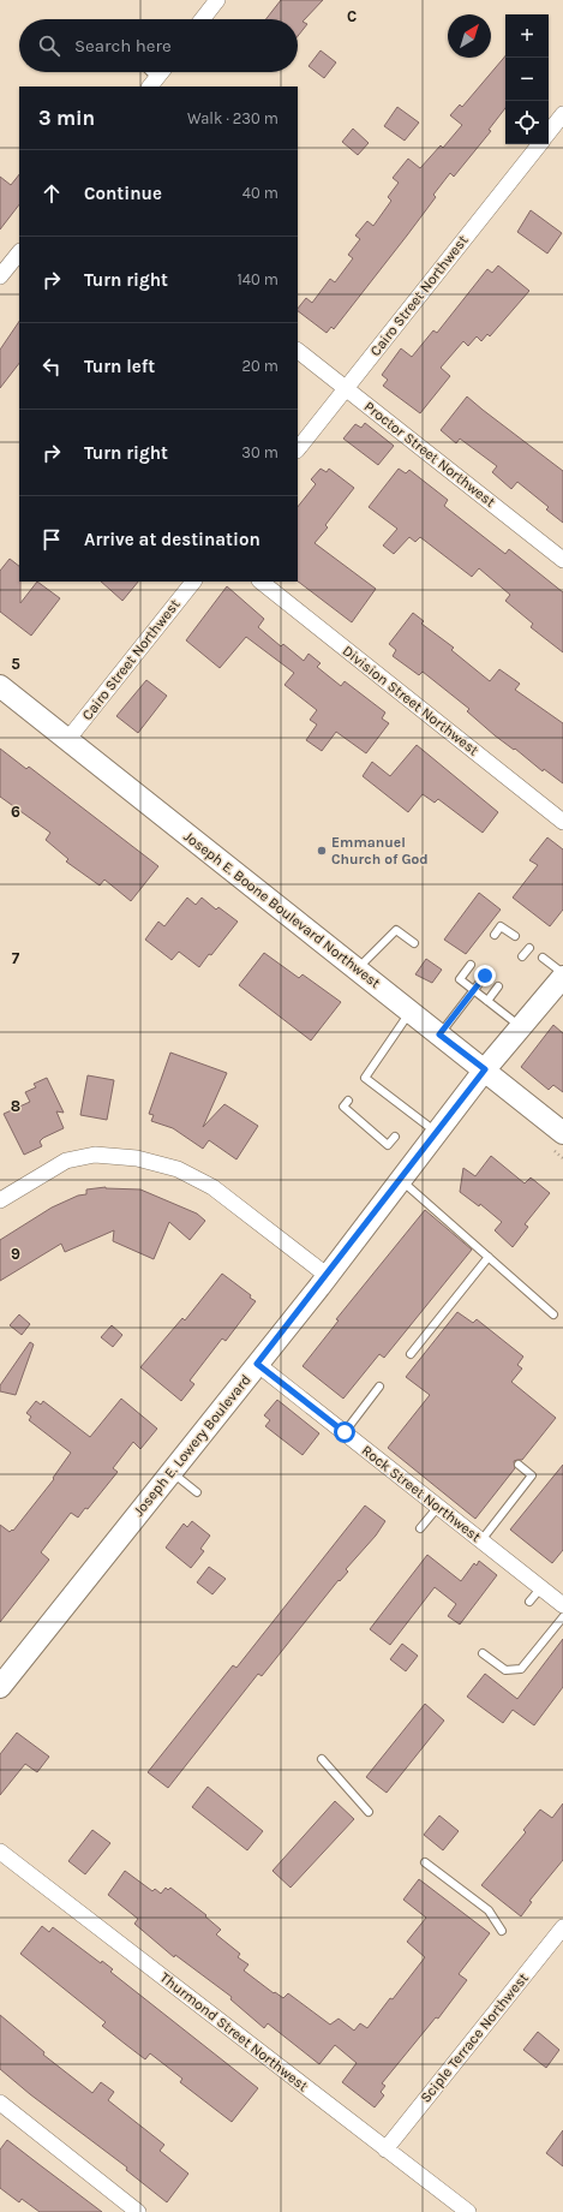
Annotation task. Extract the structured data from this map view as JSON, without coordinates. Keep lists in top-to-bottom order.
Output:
{
  "streets": {
    "main road": ["Joseph E. Boone Boulevard Northwest", "Joseph E. Lowery Boulevard"],
    "street": [
      "Cairo Street Northwest",
      "Proctor Street Northwest",
      "Division Street Northwest",
      "Rock Street Northwest",
      "Thurmond Street Northwest",
      "Sciple Terrace Northwest"
    ]
  },
  "crossings": [
    ["Cairo Street Northwest", "Proctor Street Northwest"],
    ["Cairo Street Northwest", "Joseph E. Boone Boulevard Northwest"],
    ["Joseph E. Boone Boulevard Northwest", "Joseph E. Lowery Boulevard"],
    ["Joseph E. Lowery Boulevard", "Rock Street Northwest"],
    ["Thurmond Street Northwest", "Sciple Terrace Northwest"]
  ],
  "places": ["Emmanuel Church of God"],
  "north": "top right",
  "page": {
    "map_buttons": ["+", "−"],
    "search": "Search here",
    "heading": ["3 min", "Walk · 230 m"],
    "list": [
      ["Continue", "40 m"],
      ["Turn right", "140 m"],
      ["Turn left", "20 m"],
      ["Turn right", "30 m"],
      "Arrive at destination"
    ]
  },
  "grid": {
    "columns": ["C"],
    "rows": [
      "5",
      "6",
      "7",
      "8",
      "9"
    ]
  }
}
